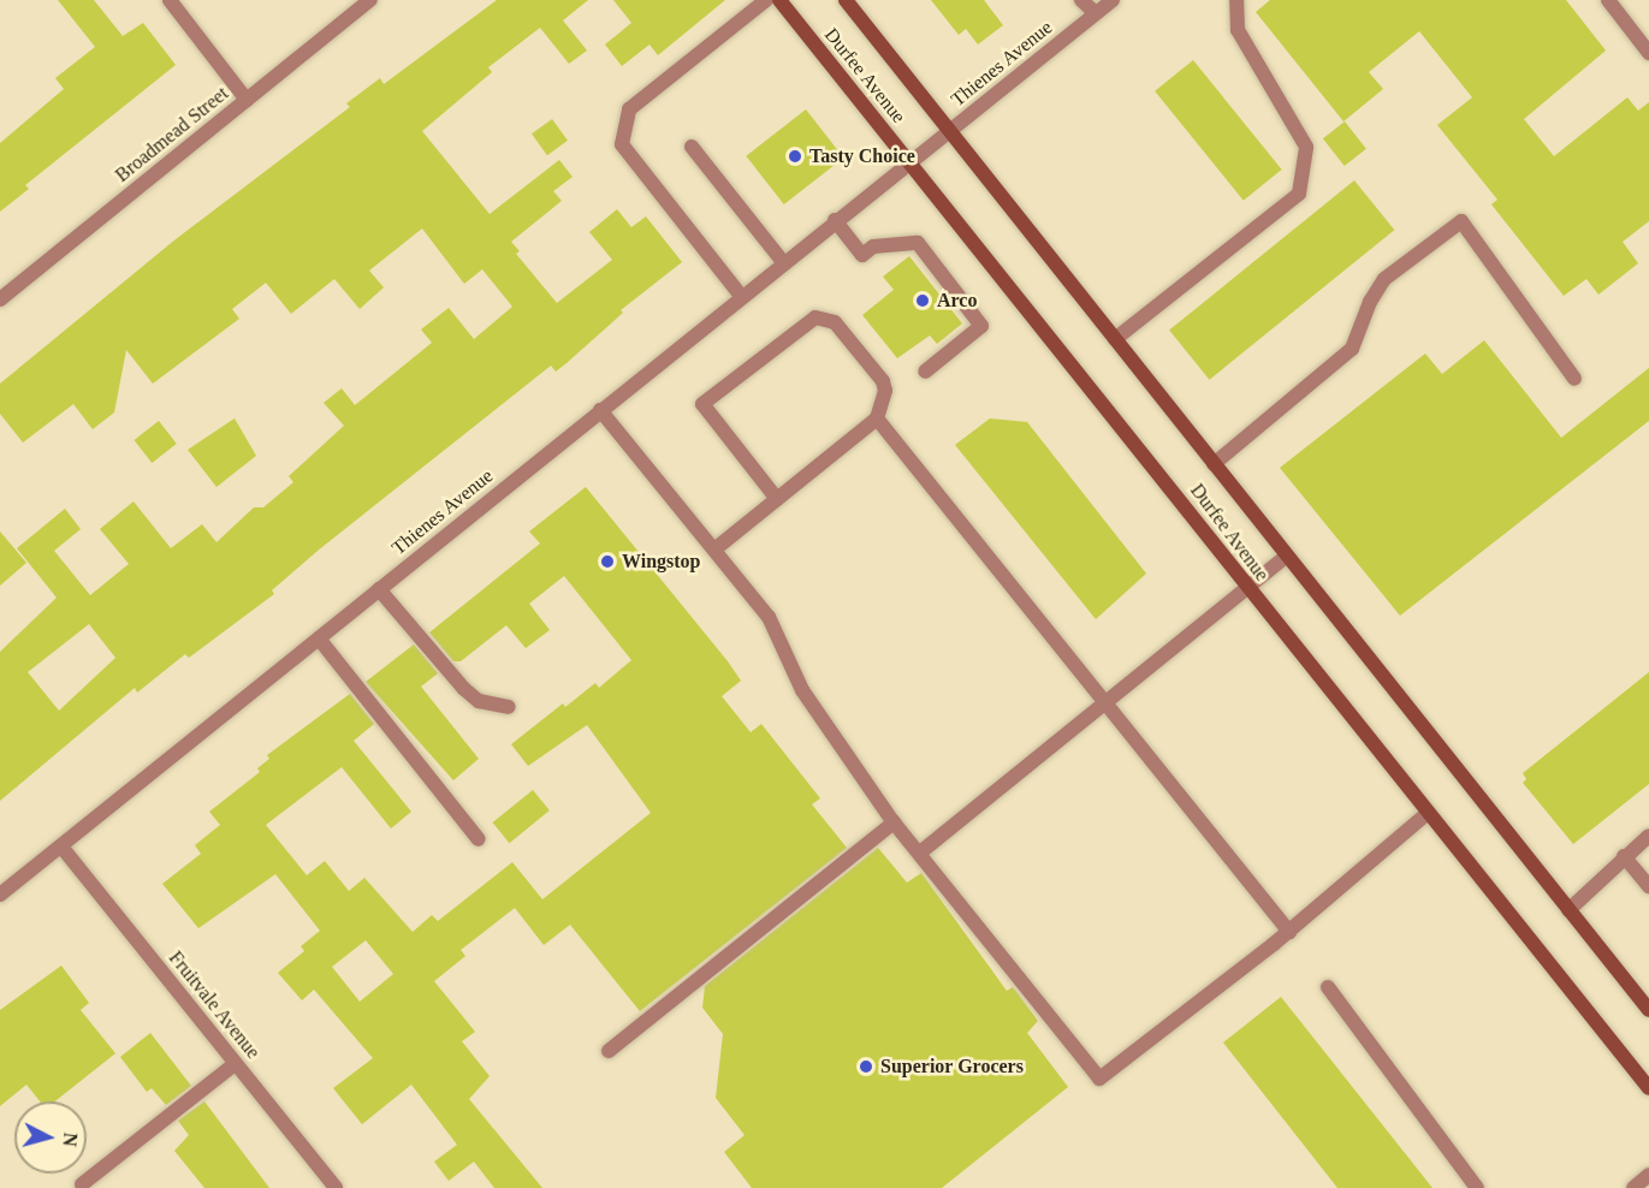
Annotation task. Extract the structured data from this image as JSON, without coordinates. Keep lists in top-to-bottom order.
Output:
{
  "streets": {
    "main road": ["Durfee Avenue"],
    "street": ["Thienes Avenue", "Broadmead Street", "Fruitvale Avenue"]
  },
  "crossings": [
    ["Thienes Avenue", "Durfee Avenue"],
    ["Thienes Avenue", "Fruitvale Avenue"]
  ],
  "places": [
    "Tasty Choice",
    "Arco",
    "Wingstop",
    "Superior Grocers"
  ],
  "north": "right"
}
